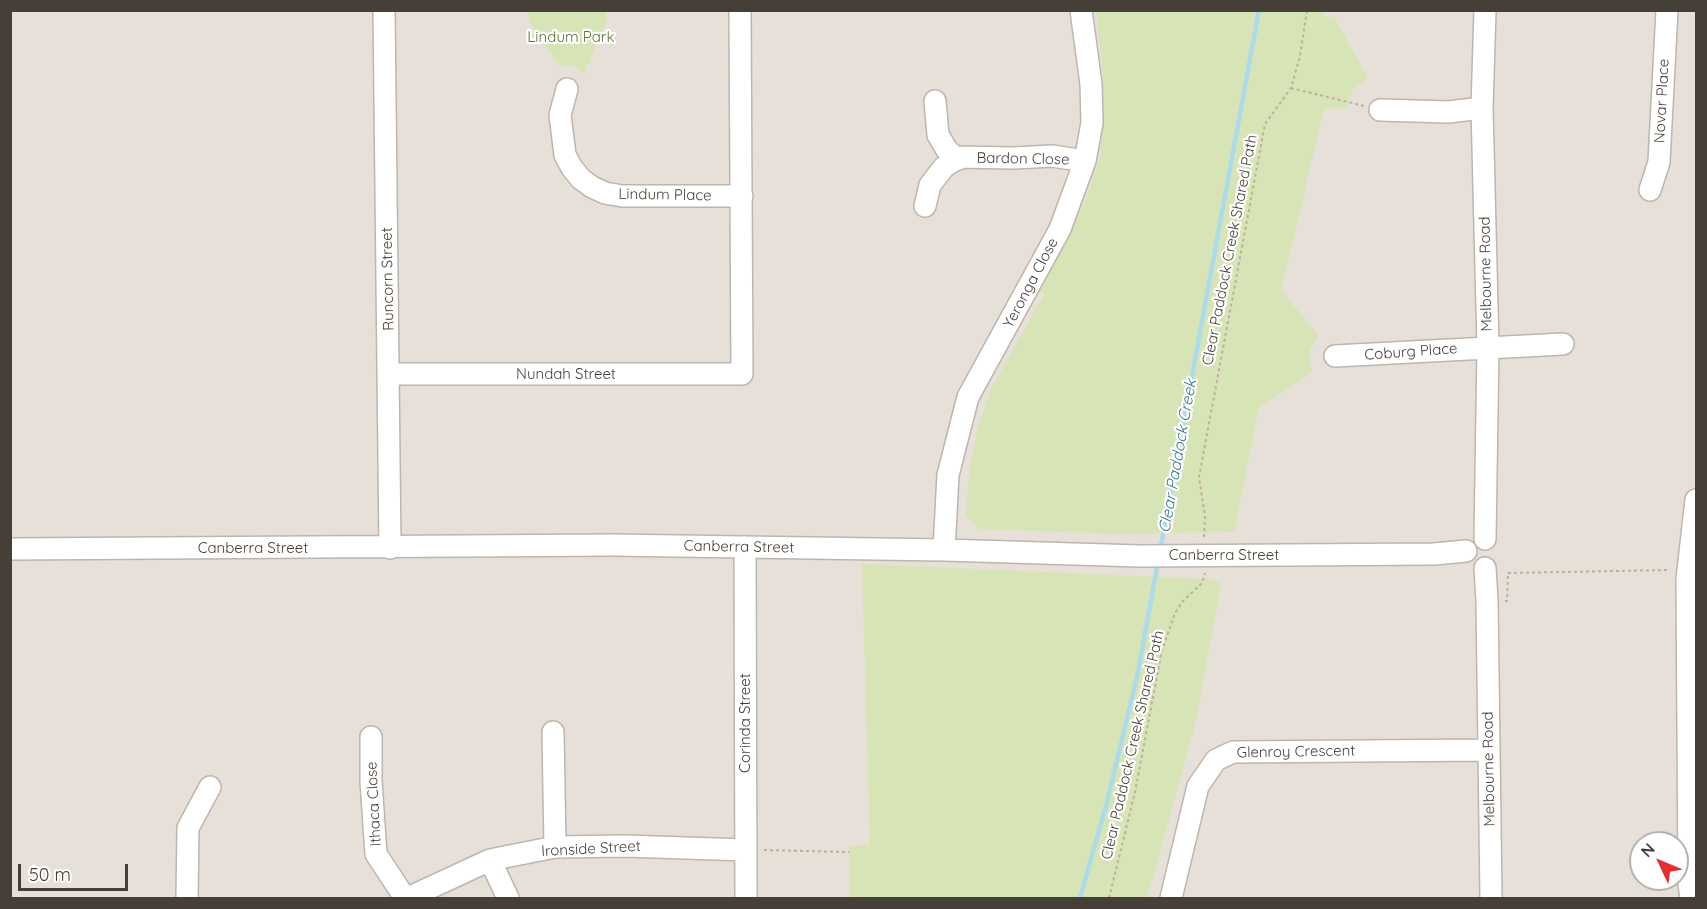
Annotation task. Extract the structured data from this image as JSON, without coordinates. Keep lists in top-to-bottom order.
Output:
{
  "streets": {
    "street": [
      "Novar Place",
      "Bardon Close",
      "Lindum Place",
      "Melbourne Road",
      "Runcorn Street",
      "Yeronga Close",
      "Coburg Place",
      "Nundah Street",
      "Canberra Street",
      "Corinda Street",
      "Glenroy Crescent",
      "Ithaca Close",
      "Ironside Street"
    ],
    "path": ["Clear Paddock Creek Shared Path"]
  },
  "crossings": [
    ["Bardon Close", "Yeronga Close"],
    ["Lindum Place", "Nundah Street"],
    ["Melbourne Road", "Coburg Place"],
    ["Melbourne Road", "Canberra Street"],
    ["Melbourne Road", "Glenroy Crescent"],
    ["Runcorn Street", "Nundah Street"],
    ["Runcorn Street", "Canberra Street"],
    ["Yeronga Close", "Canberra Street"],
    ["Canberra Street", "Corinda Street"],
    ["Corinda Street", "Ironside Street"],
    ["Ithaca Close", "Ironside Street"]
  ],
  "water": ["Clear Paddock Creek"],
  "parks": ["Lindum Park"],
  "scale_bar": "50 m",
  "north": "top left"
}
